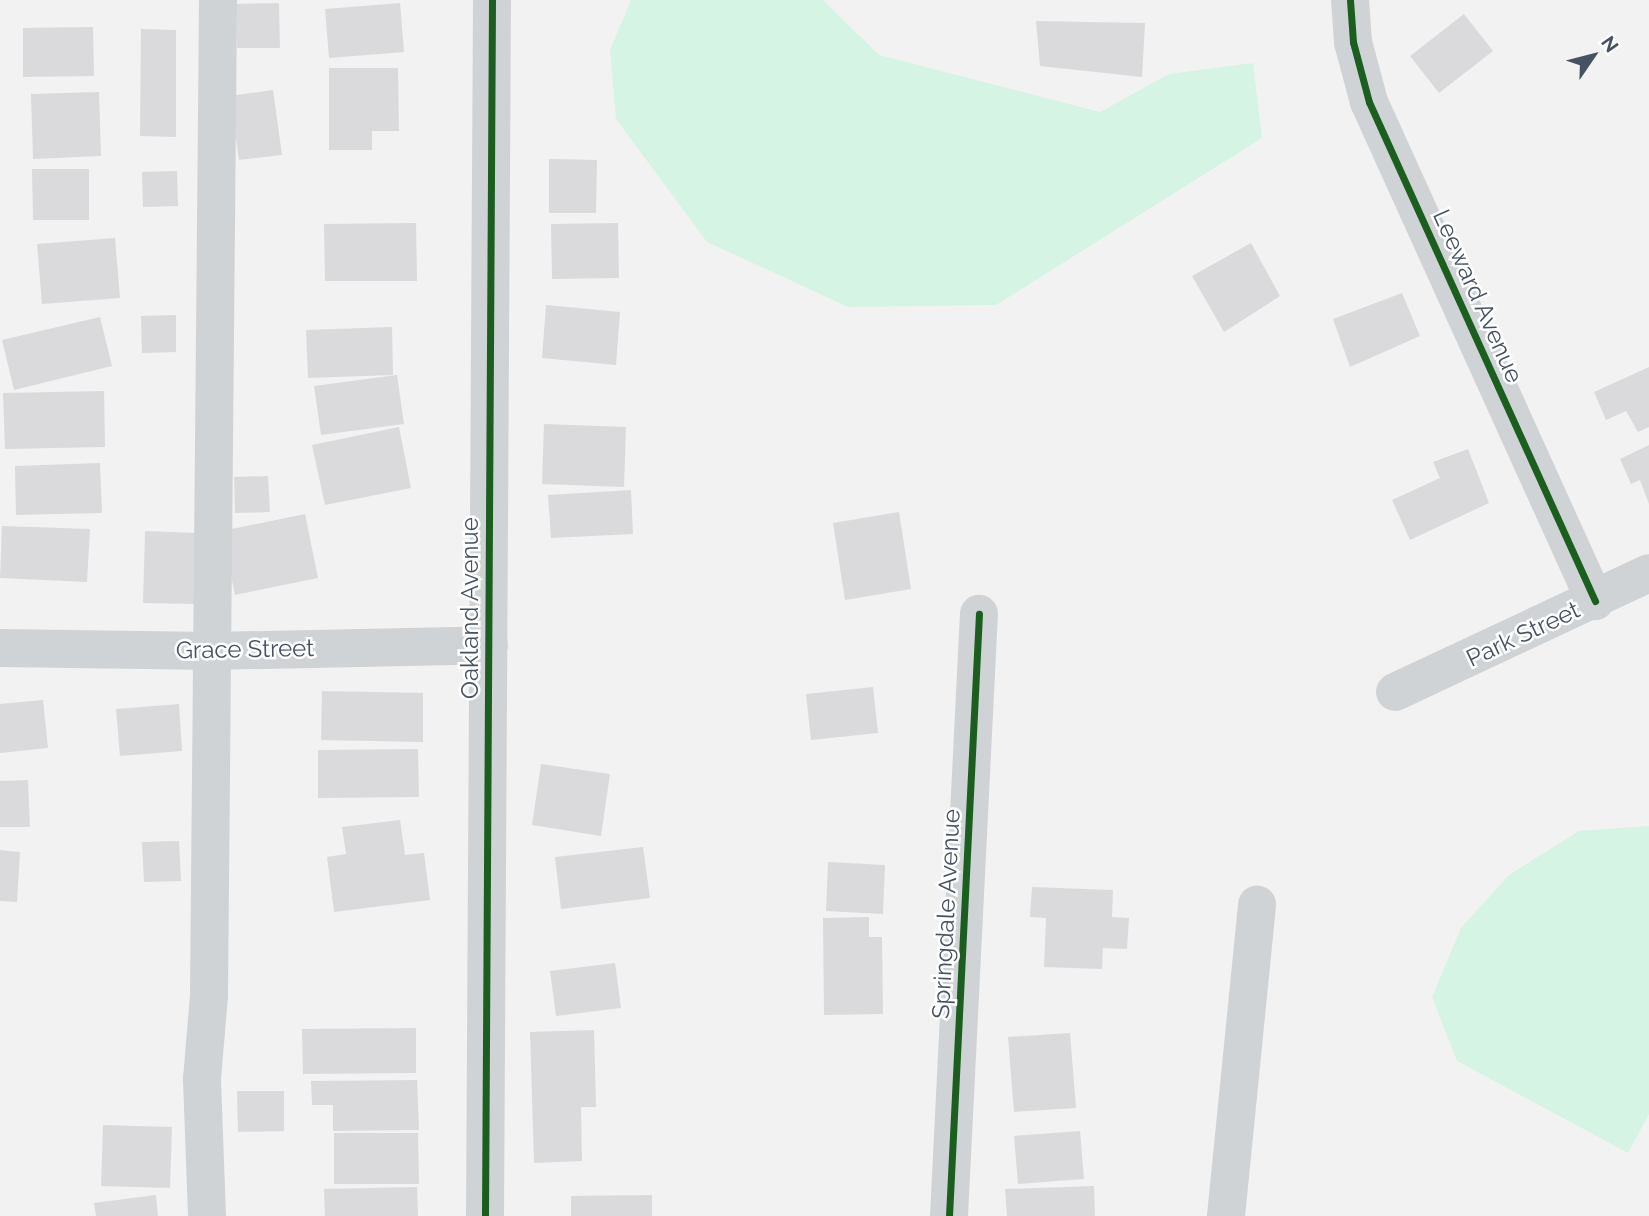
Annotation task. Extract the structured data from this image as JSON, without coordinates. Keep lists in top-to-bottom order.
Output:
{
  "streets": {
    "street": [
      "Leeward Avenue",
      "Oakland Avenue",
      "Park Street",
      "Grace Street",
      "Springdale Avenue"
    ]
  },
  "crossings": [
    ["Leeward Avenue", "Park Street"],
    ["Oakland Avenue", "Grace Street"]
  ],
  "north": "top right"
}
